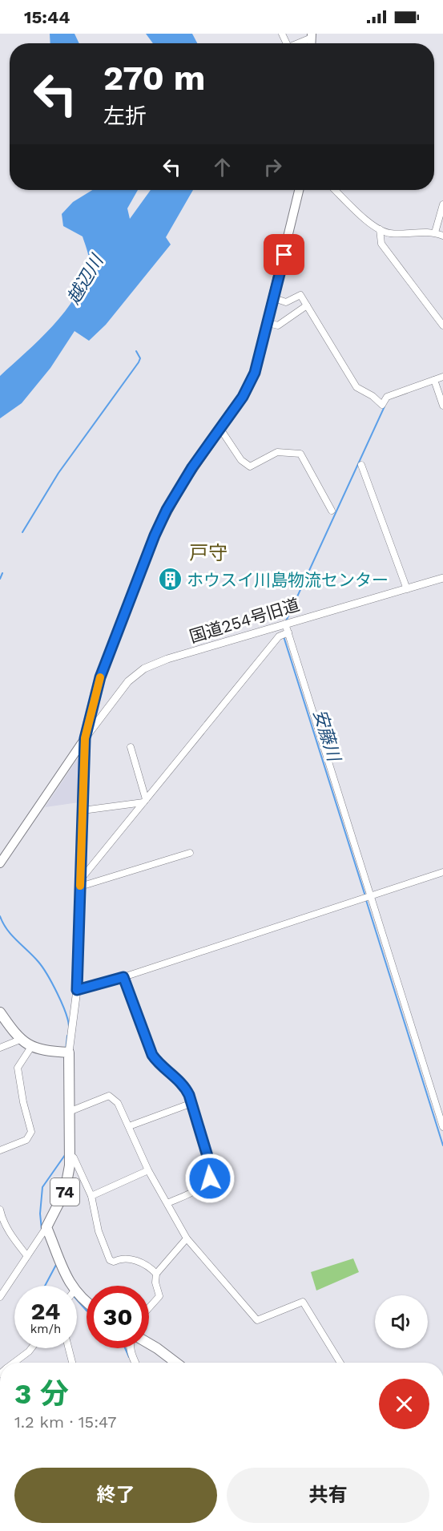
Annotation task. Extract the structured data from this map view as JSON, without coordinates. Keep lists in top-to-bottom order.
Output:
{
  "streets": {
    "main road": ["74"],
    "street": ["国道254号旧道"]
  },
  "districts": ["戸守"],
  "water": ["越辺川", "安藤川"],
  "places": {
    "building": ["ホウスイ川島物流センター"]
  },
  "page": {
    "status": "15:44",
    "turn": ["270 m", "左折"],
    "speed": "24 km/h",
    "limit": "30",
    "heading": ["3 分", "1.2 km · 15:47"],
    "buttons": ["終了", "共有"]
  }
}
